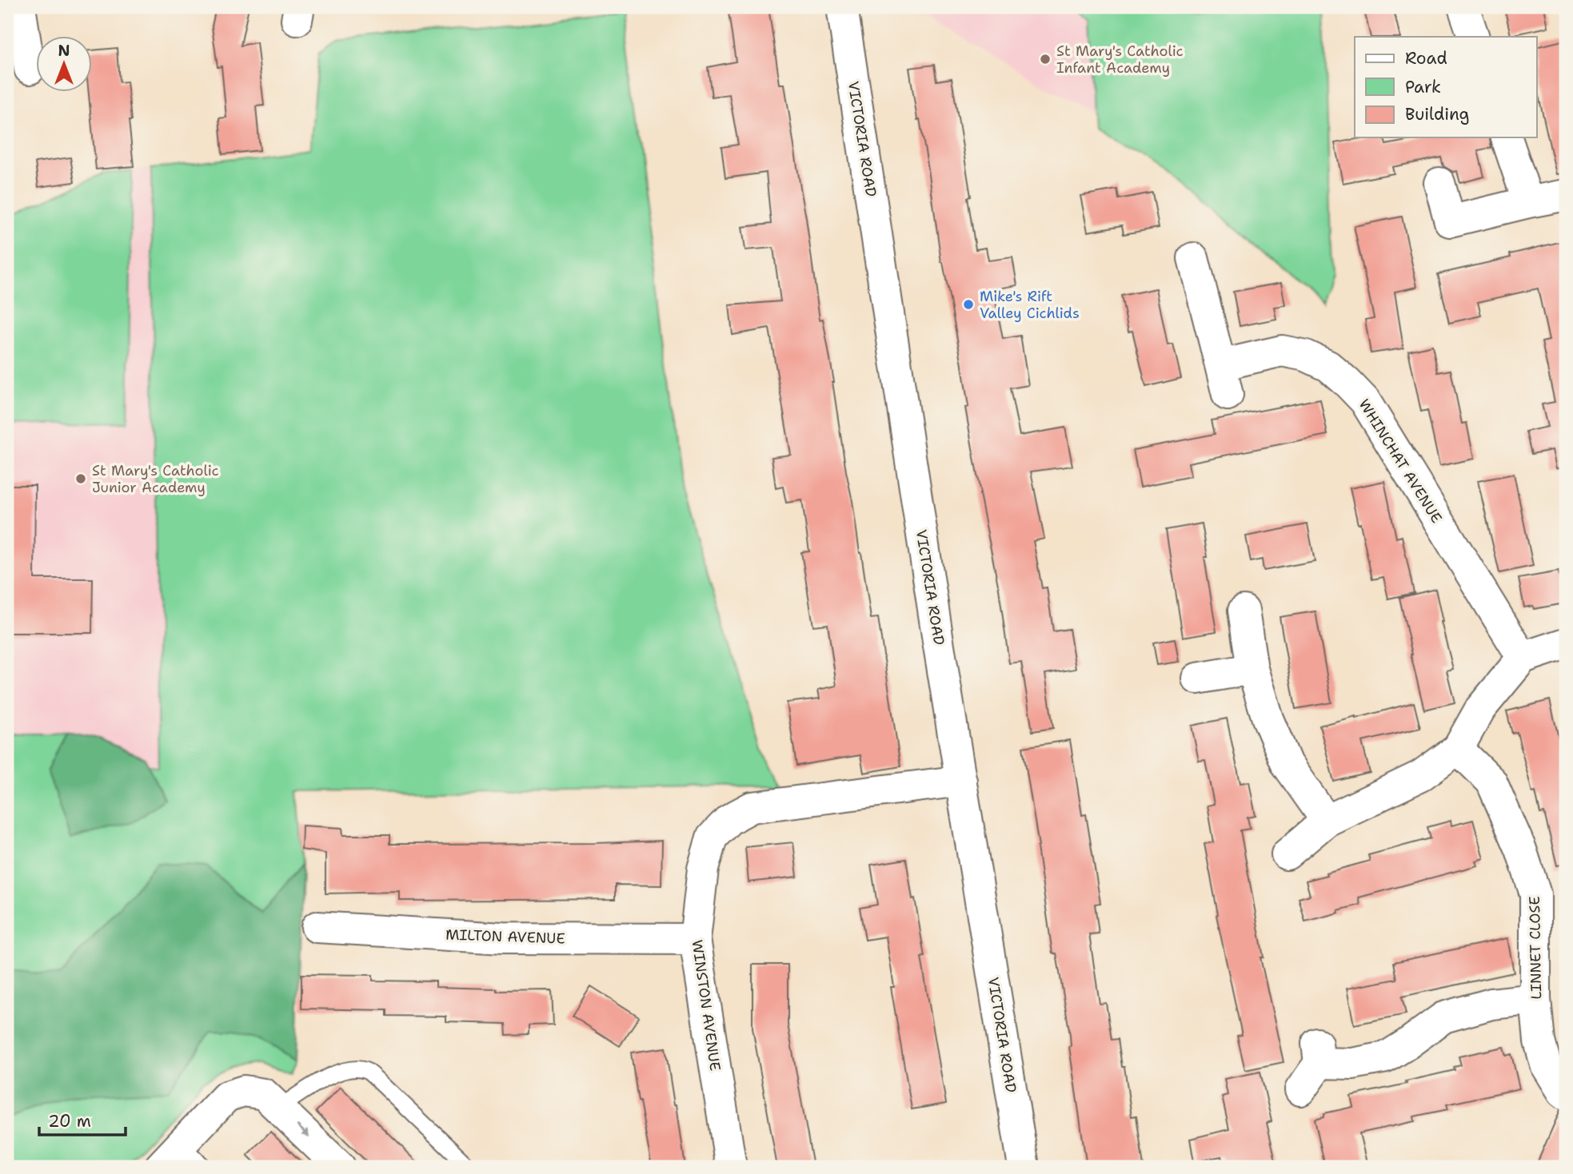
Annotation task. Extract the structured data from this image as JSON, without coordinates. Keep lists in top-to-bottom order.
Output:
{
  "streets": {
    "street": [
      "VICTORIA ROAD",
      "WHINCHAT AVENUE",
      "MILTON AVENUE",
      "LINNET CLOSE",
      "WINSTON AVENUE"
    ]
  },
  "crossings": [
    ["VICTORIA ROAD", "WINSTON AVENUE"],
    ["MILTON AVENUE", "WINSTON AVENUE"]
  ],
  "places": ["St Mary's Catholic Infant Academy", "Mike's Rift Valley Cichlids", "St Mary's Catholic Junior Academy"],
  "legend": ["Road", "Park", "Building"],
  "scale_bar": "20 m",
  "north": "top"
}
